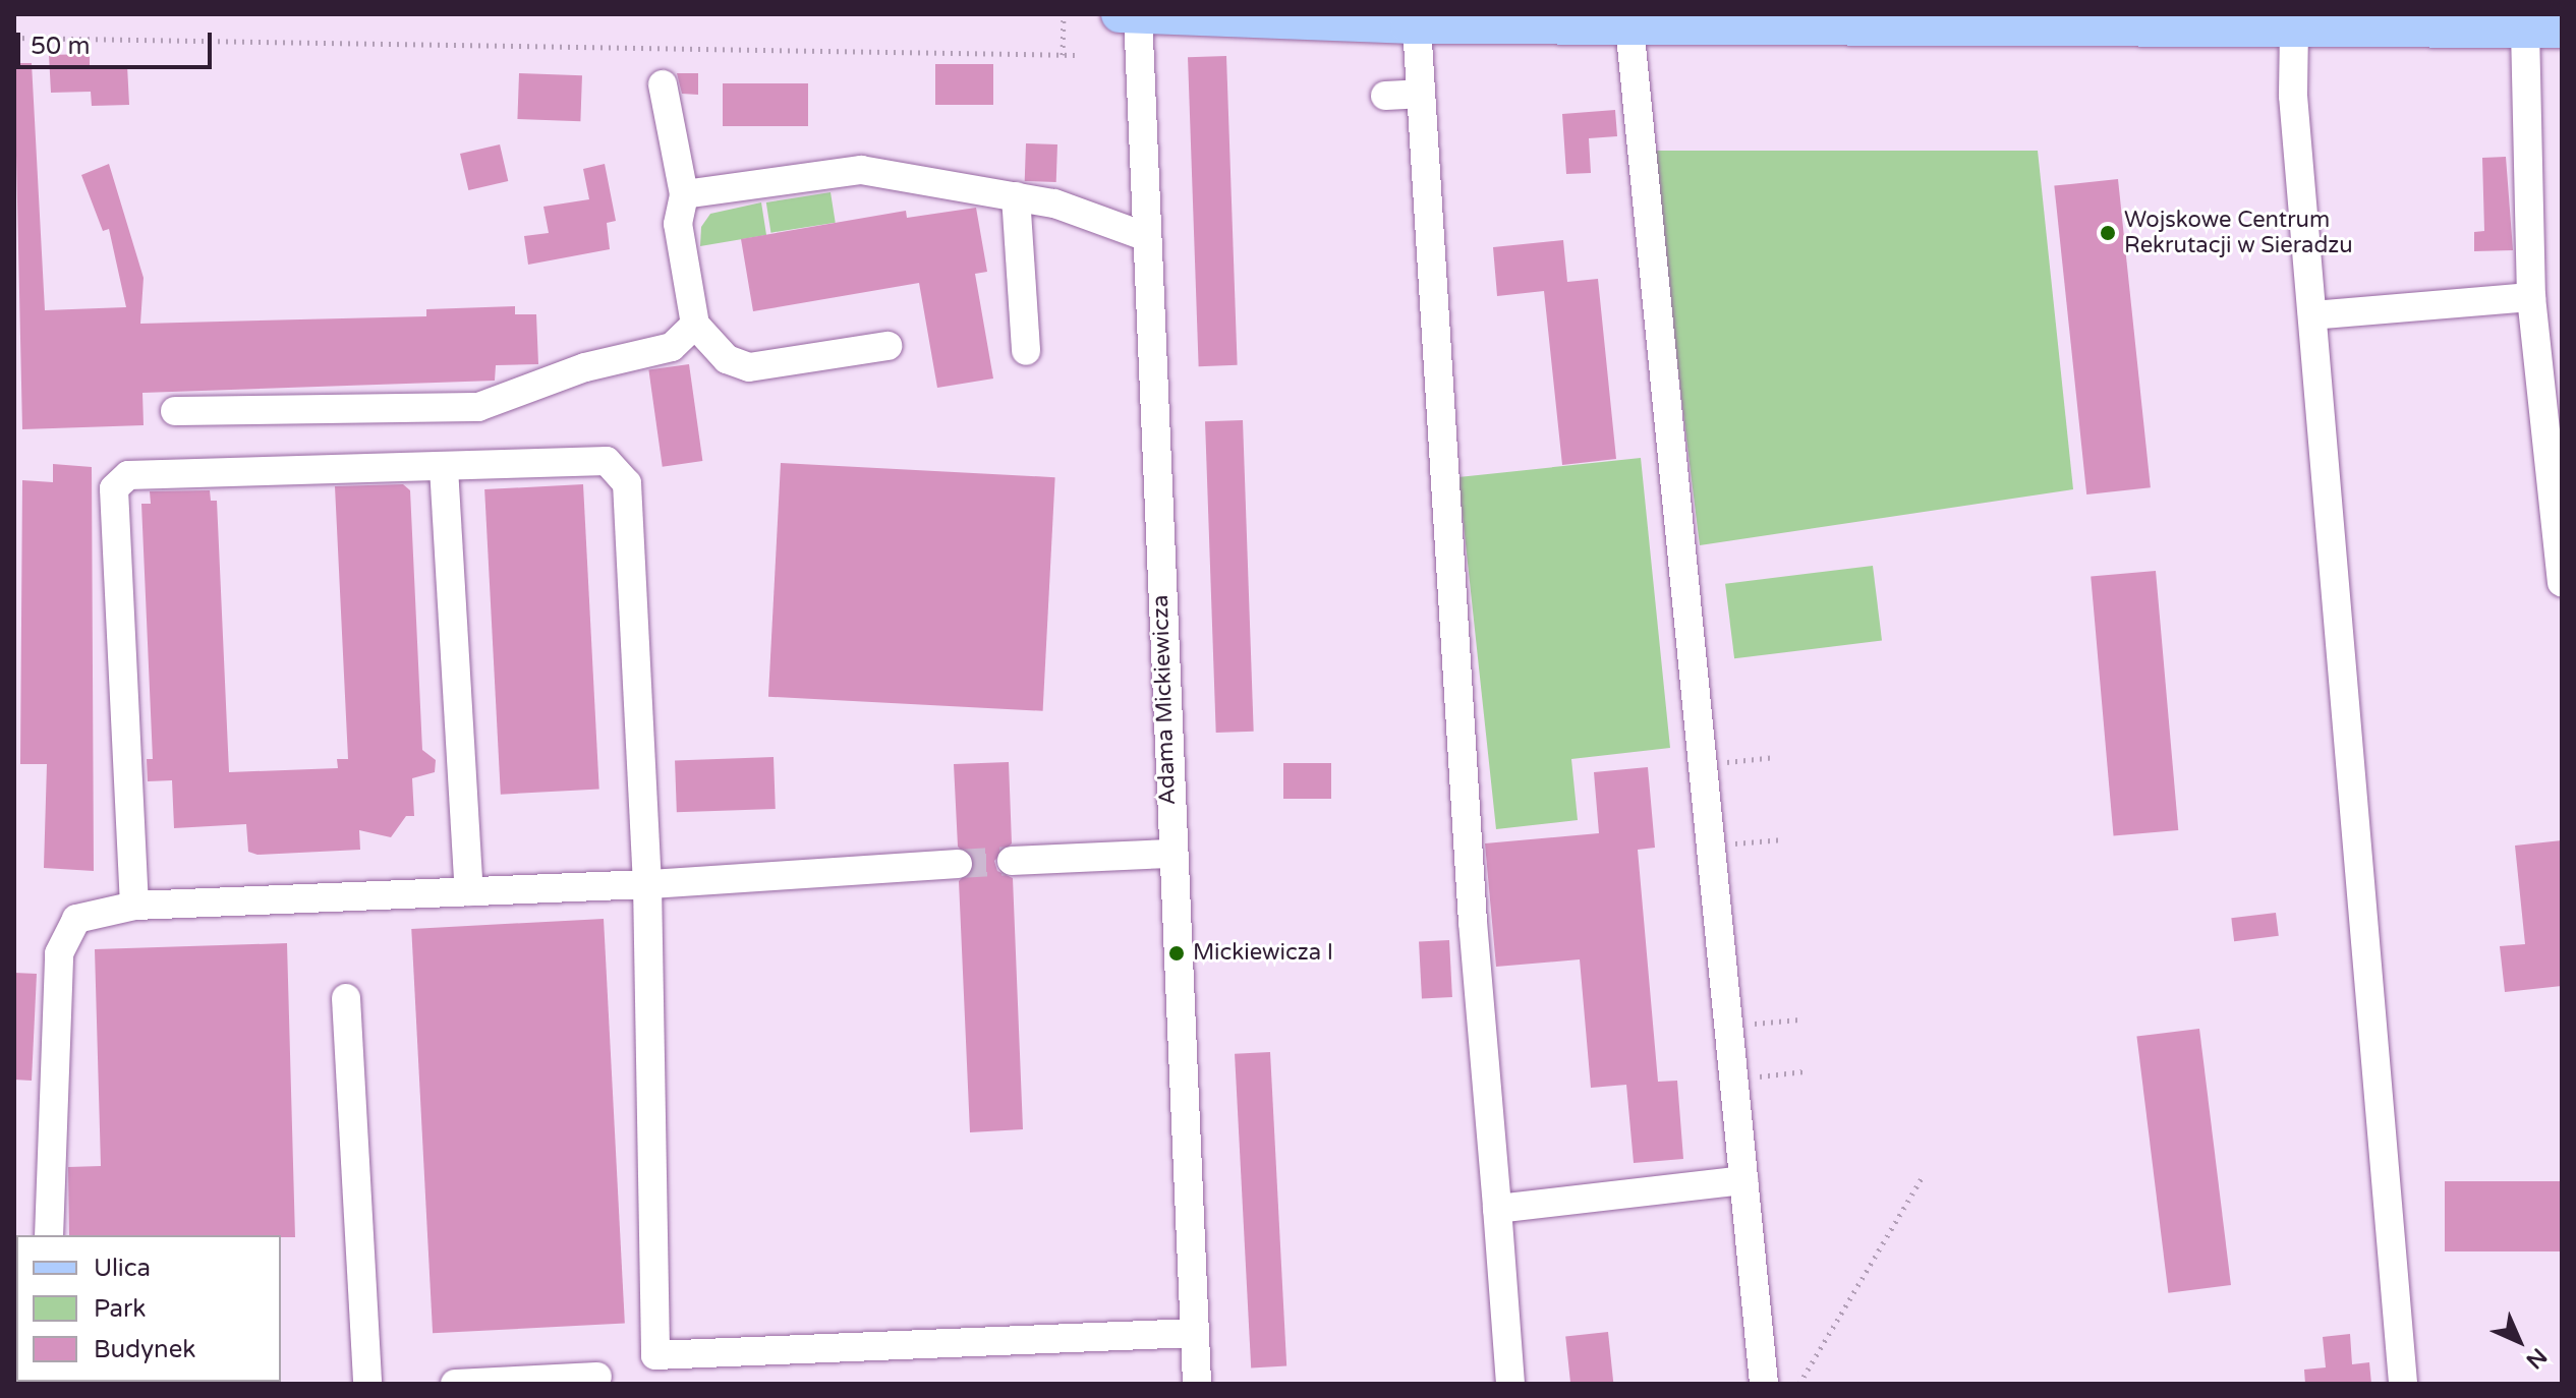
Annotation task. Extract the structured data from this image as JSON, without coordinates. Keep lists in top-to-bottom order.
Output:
{
  "streets": {
    "street": ["Adama Mickiewicza"]
  },
  "places": ["Wojskowe Centrum Rekrutacji w Sieradzu", "Mickiewicza I"],
  "legend": ["Ulica", "Park", "Budynek"],
  "scale_bar": "50 m",
  "north": "bottom right"
}
